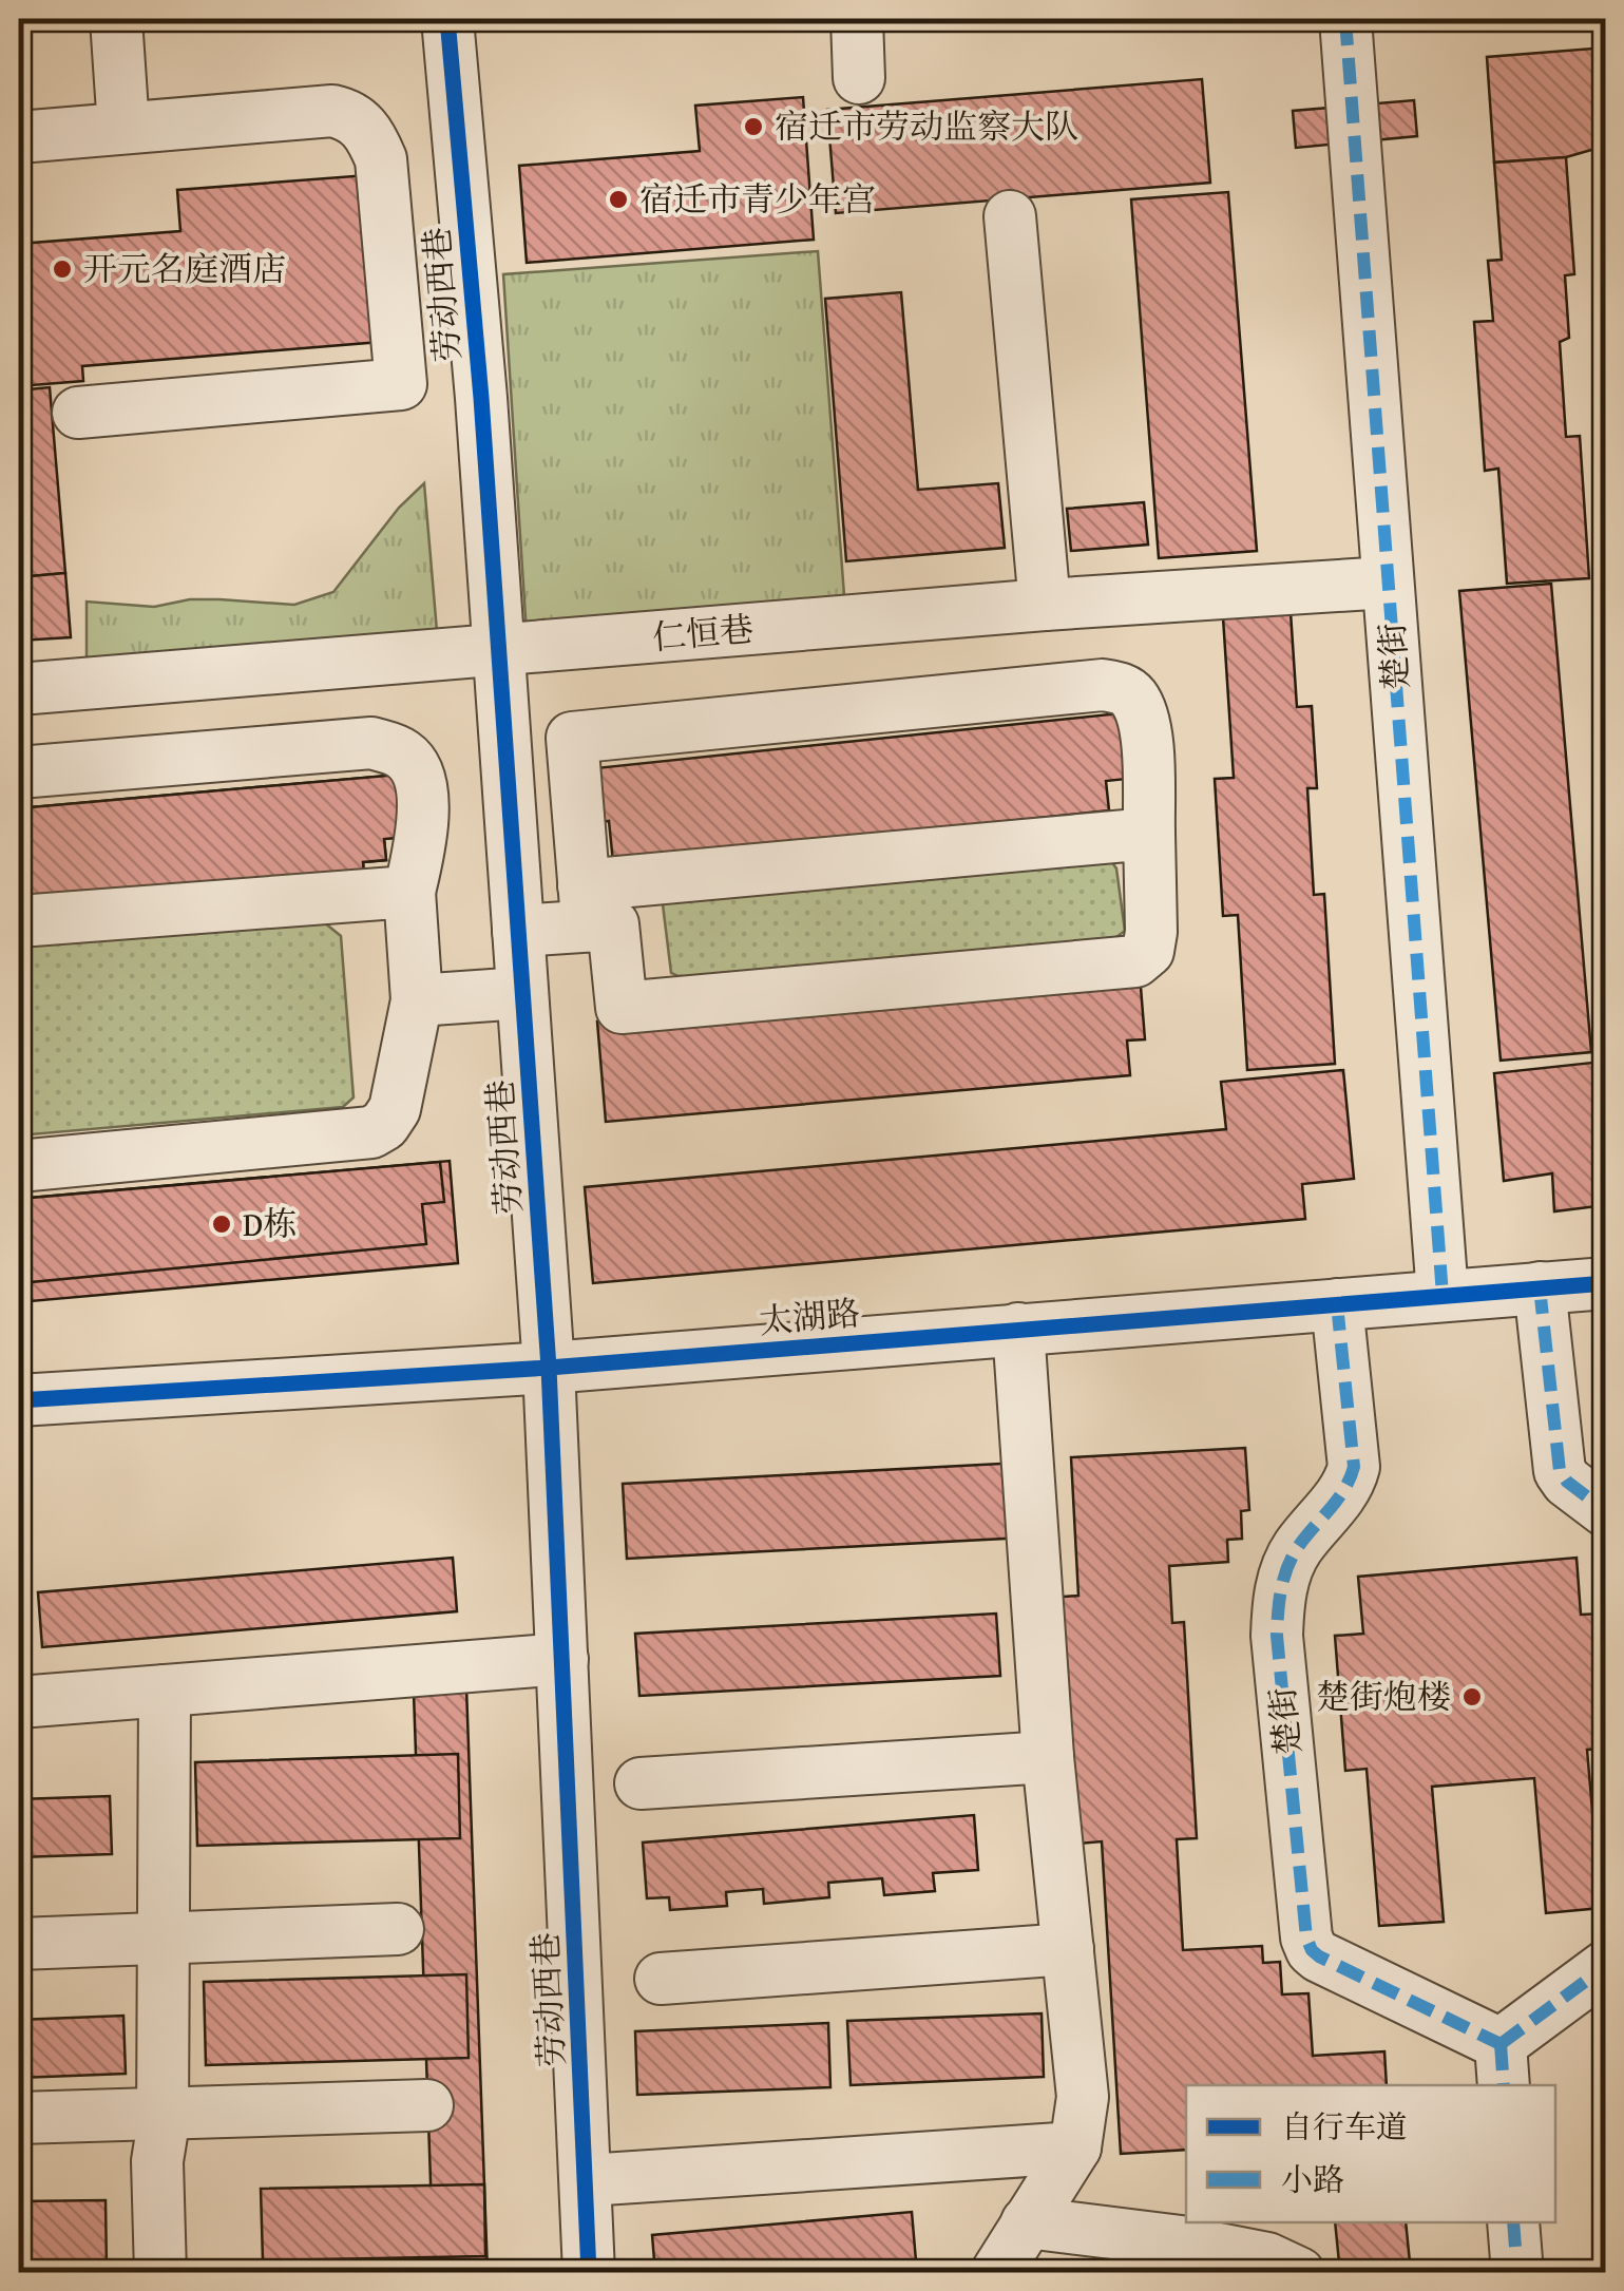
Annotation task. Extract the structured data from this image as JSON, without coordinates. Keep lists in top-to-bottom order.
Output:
{
  "streets": {
    "street": [
      "劳动西巷",
      "仁恒巷",
      "楚街",
      "太湖路"
    ]
  },
  "crossings": [
    ["劳动西巷", "仁恒巷"],
    ["劳动西巷", "太湖路"],
    ["仁恒巷", "楚街"],
    ["楚街", "太湖路"]
  ],
  "places": [
    "宿迁市劳动监察大队",
    "宿迁市青少年宫",
    "开元名庭酒店",
    "D栋",
    "楚街炮楼"
  ],
  "legend": ["自行车道", "小路"]
}
